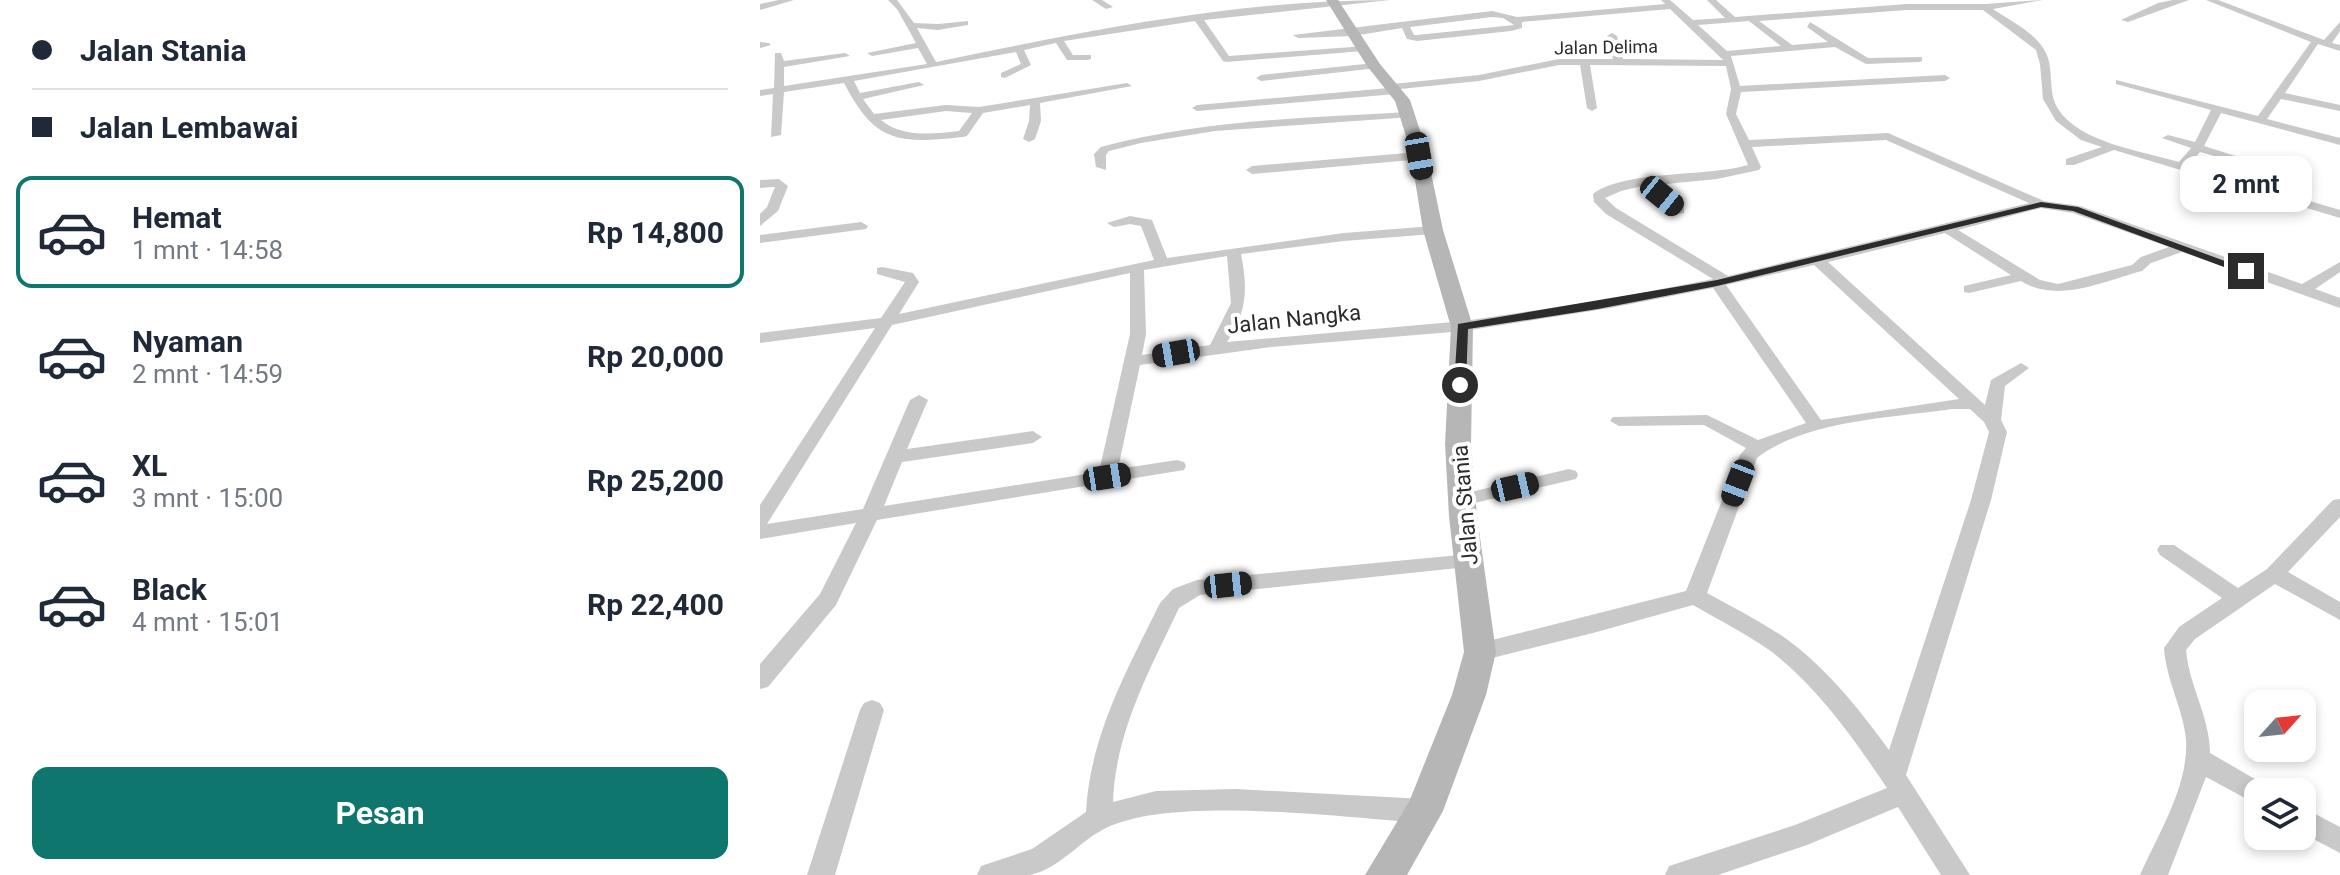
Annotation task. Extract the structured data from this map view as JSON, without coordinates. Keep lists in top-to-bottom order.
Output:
{
  "streets": {
    "street": ["Jalan Delima", "Jalan Nangka", "Jalan Stania"]
  },
  "crossings": [
    ["Jalan Delima", "Jalan Stania"],
    ["Jalan Nangka", "Jalan Stania"]
  ],
  "north": "top right",
  "page": {
    "banner": ["Jalan Stania", "Jalan Lembawai"],
    "bubble": "2 mnt",
    "list": [
      {
        "name": "Hemat",
        "note": "1 mnt · 14:58",
        "value": "Rp 14,800"
      },
      {
        "name": "Nyaman",
        "note": "2 mnt · 14:59",
        "value": "Rp 20,000"
      },
      {
        "name": "XL",
        "note": "3 mnt · 15:00",
        "value": "Rp 25,200"
      },
      {
        "name": "Black",
        "note": "4 mnt · 15:01",
        "value": "Rp 22,400"
      }
    ],
    "buttons": "Pesan"
  }
}
